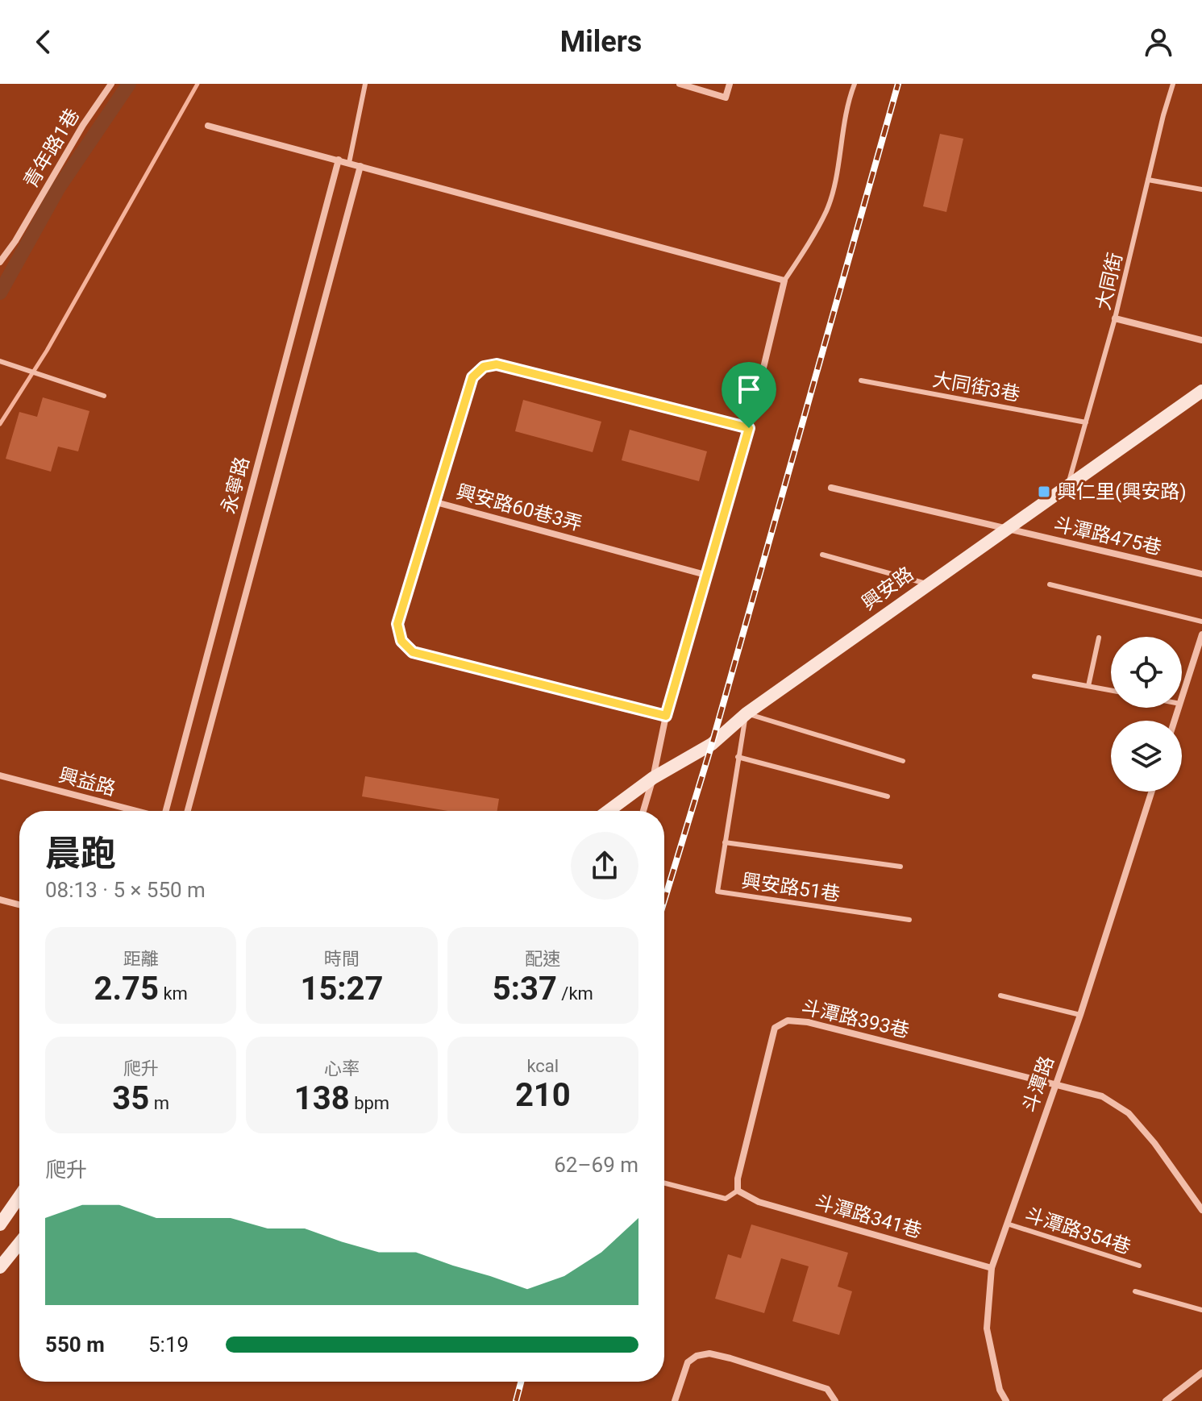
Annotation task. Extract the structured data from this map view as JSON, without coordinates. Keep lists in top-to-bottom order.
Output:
{
  "streets": {
    "street": [
      "青年路1巷",
      "永寧路",
      "興安路60巷3弄",
      "斗潭路475巷",
      "興安路",
      "興益路",
      "斗潭路393巷",
      "斗潭路",
      "斗潭路341巷"
    ],
    "lane": [
      "大同街",
      "大同街3巷",
      "興安路51巷",
      "斗潭路354巷"
    ]
  },
  "crossings": [
    ["大同街", "大同街3巷"],
    ["大同街", "興安路"],
    ["斗潭路475巷", "興安路"],
    ["興安路", "興安路51巷"],
    ["斗潭路393巷", "斗潭路"],
    ["斗潭路393巷", "斗潭路341巷"],
    ["斗潭路", "斗潭路341巷"],
    ["斗潭路", "斗潭路354巷"]
  ],
  "places": {
    "transit": ["興仁里(興安路)"]
  },
  "page": {
    "header": "Milers",
    "heading": ["晨跑", "08:13 · 5 × 550 m"],
    "stats": [
      ["距離", "2.75 km"],
      ["時間", "15:27"],
      ["配速", "5:37 /km"],
      ["爬升", "35 m"],
      ["心率", "138 bpm"],
      ["kcal", "210"]
    ],
    "chart": ["爬升", "62–69 m"],
    "list": [
      {
        "name": "550 m",
        "note": "5:19"
      }
    ]
  }
}
